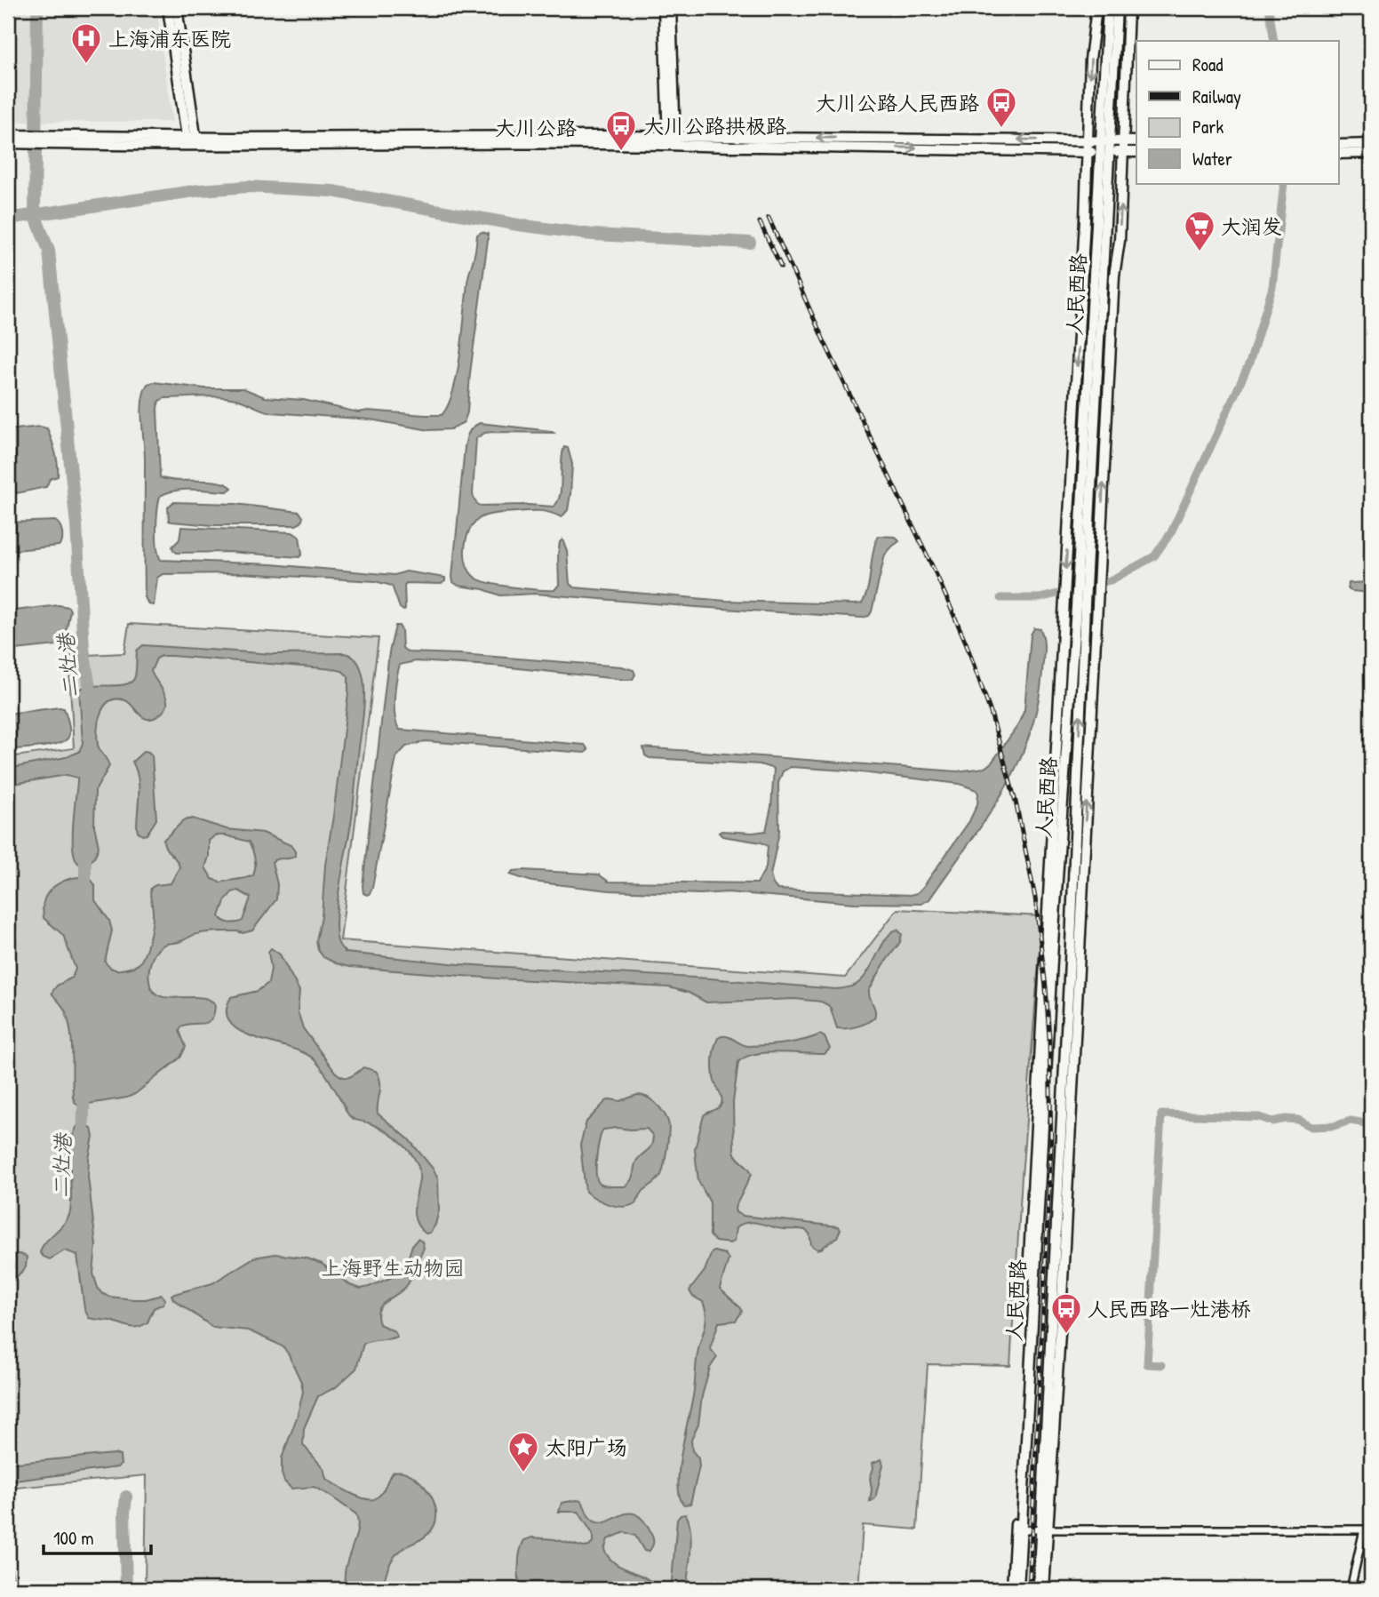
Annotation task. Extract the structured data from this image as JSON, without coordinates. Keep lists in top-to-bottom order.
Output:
{
  "streets": {
    "main road": ["大川公路", "人民西路"]
  },
  "crossings": [
    ["大川公路", "人民西路"]
  ],
  "water": ["二灶港"],
  "parks": ["上海野生动物园"],
  "places": {
    "hospital": ["上海浦东医院"],
    "bus stop": ["大川公路人民西路", "大川公路拱极路", "人民西路一灶港桥"],
    "supermarket": ["大润发"],
    "place": ["太阳广场"]
  },
  "legend": [
    "Road",
    "Railway",
    "Park",
    "Water"
  ],
  "scale_bar": "100 m"
}
